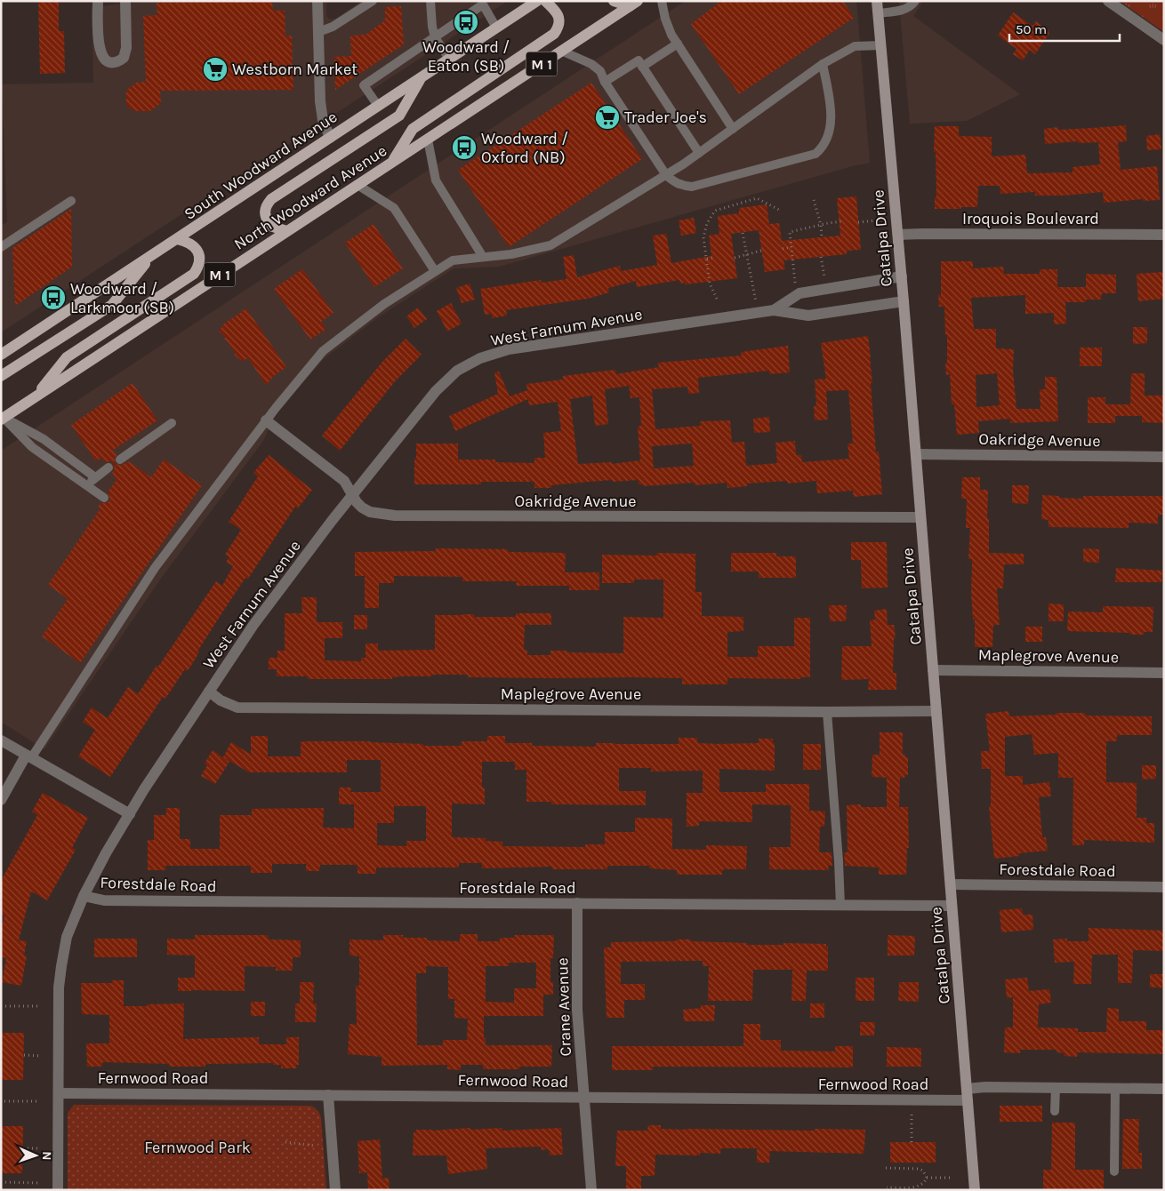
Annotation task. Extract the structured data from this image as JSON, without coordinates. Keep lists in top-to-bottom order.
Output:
{
  "streets": {
    "main road": ["M 1", "South Woodward Avenue", "North Woodward Avenue"],
    "street": [
      "Iroquois Boulevard",
      "Catalpa Drive",
      "West Farnum Avenue",
      "Oakridge Avenue",
      "Maplegrove Avenue",
      "Forestdale Road",
      "Crane Avenue",
      "Fernwood Road"
    ]
  },
  "crossings": [
    ["Iroquois Boulevard", "Catalpa Drive"],
    ["Catalpa Drive", "West Farnum Avenue"],
    ["Catalpa Drive", "Oakridge Avenue"],
    ["Catalpa Drive", "Maplegrove Avenue"],
    ["Catalpa Drive", "Forestdale Road"],
    ["Catalpa Drive", "Fernwood Road"],
    ["West Farnum Avenue", "Oakridge Avenue"],
    ["West Farnum Avenue", "Maplegrove Avenue"],
    ["West Farnum Avenue", "Forestdale Road"],
    ["West Farnum Avenue", "Fernwood Road"],
    ["Forestdale Road", "Crane Avenue"],
    ["Crane Avenue", "Fernwood Road"]
  ],
  "parks": ["Fernwood Park"],
  "places": {
    "bus stop": ["Woodward / Eaton (SB)", "Woodward / Oxford (NB)", "Woodward / Larkmoor (SB)"],
    "supermarket": ["Westborn Market", "Trader Joe's"]
  },
  "scale_bar": "50 m",
  "north": "right"
}
